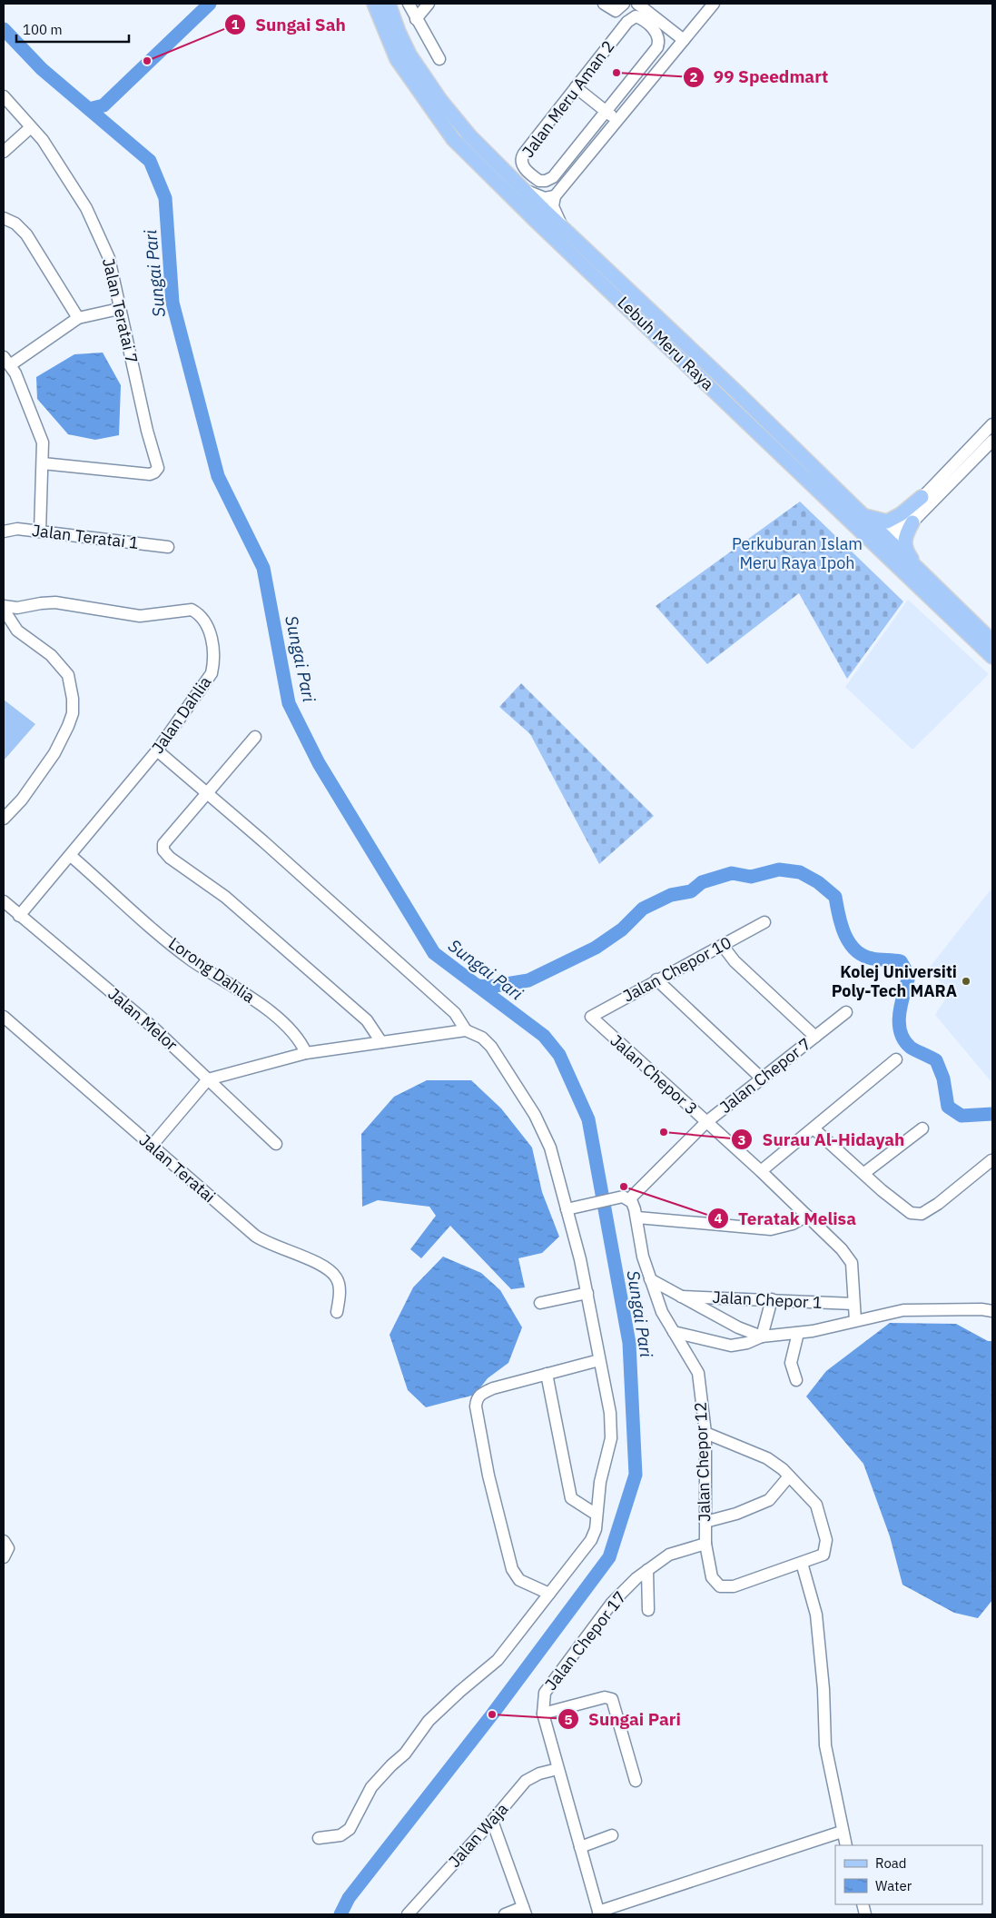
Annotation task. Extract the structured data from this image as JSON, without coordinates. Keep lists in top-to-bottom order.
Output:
{
  "streets": {
    "main road": ["Lebuh Meru Raya"],
    "street": [
      "Jalan Meru Aman 2",
      "Jalan Teratai 7",
      "Jalan Teratai 1",
      "Jalan Dahlia",
      "Jalan Chepor 10",
      "Lorong Dahlia",
      "Jalan Melor",
      "Jalan Chepor 3",
      "Jalan Chepor 7",
      "Jalan Teratai",
      "Jalan Chepor 1",
      "Jalan Chepor 12",
      "Jalan Chepor 17",
      "Jalan Waja"
    ]
  },
  "crossings": [
    ["Jalan Dahlia", "Lorong Dahlia"],
    ["Jalan Dahlia", "Jalan Melor"],
    ["Jalan Chepor 10", "Jalan Chepor 3"],
    ["Jalan Chepor 3", "Jalan Chepor 7"],
    ["Jalan Chepor 3", "Jalan Chepor 1"],
    ["Jalan Chepor 7", "Jalan Chepor 12"],
    ["Jalan Chepor 1", "Jalan Chepor 12"],
    ["Jalan Chepor 12", "Jalan Chepor 17"],
    ["Jalan Chepor 17", "Jalan Waja"]
  ],
  "water": ["Sungai Pari"],
  "parks": ["Perkuburan Islam Meru Raya Ipoh"],
  "places": [
    "Sungai Sah",
    "99 Speedmart",
    "Kolej Universiti Poly-Tech MARA",
    "Surau Al-Hidayah",
    "Teratak Melisa",
    "Sungai Pari"
  ],
  "legend": ["Road", "Water"],
  "scale_bar": "100 m"
}
